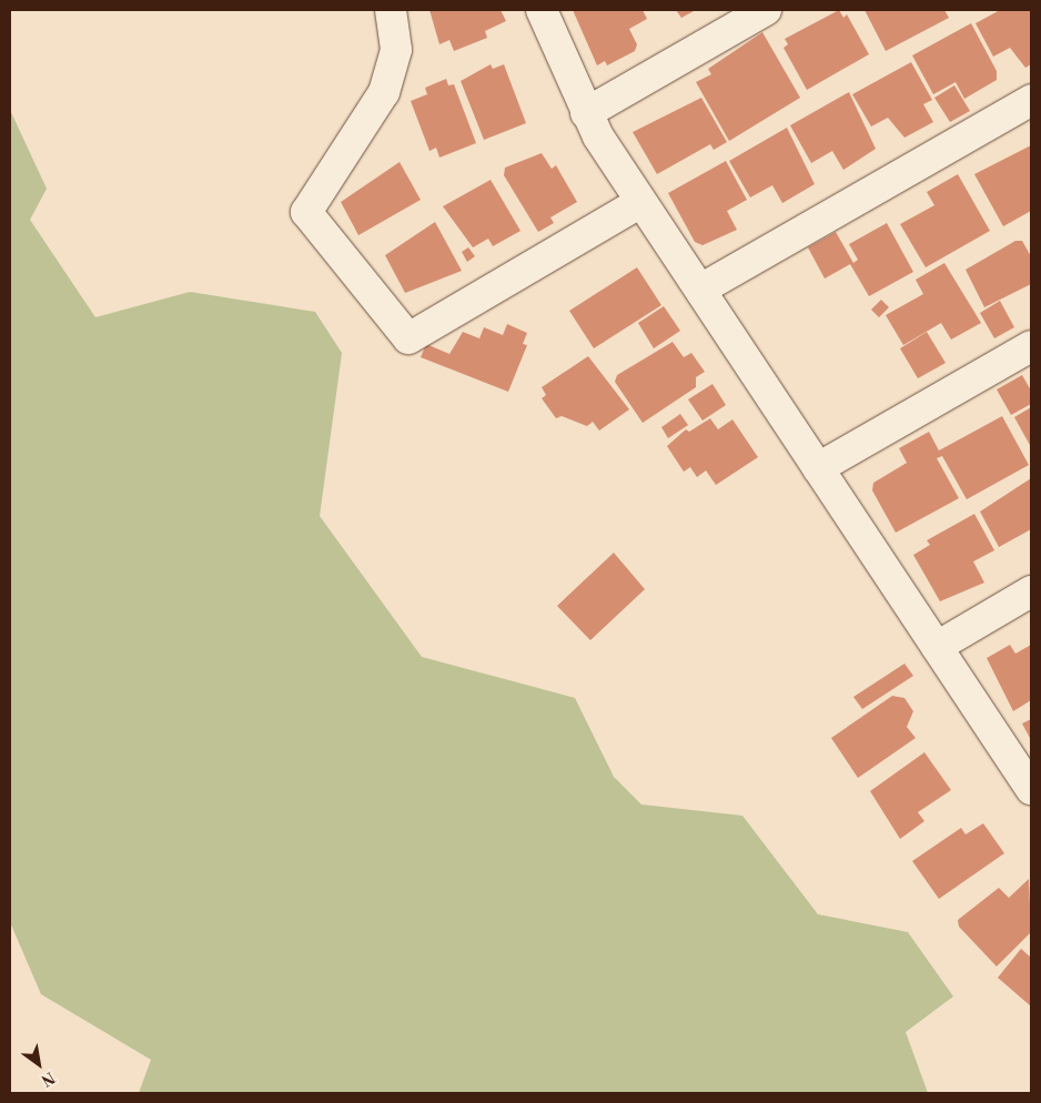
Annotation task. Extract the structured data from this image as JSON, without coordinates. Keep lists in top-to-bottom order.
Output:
{
  "north": "bottom right"
}
